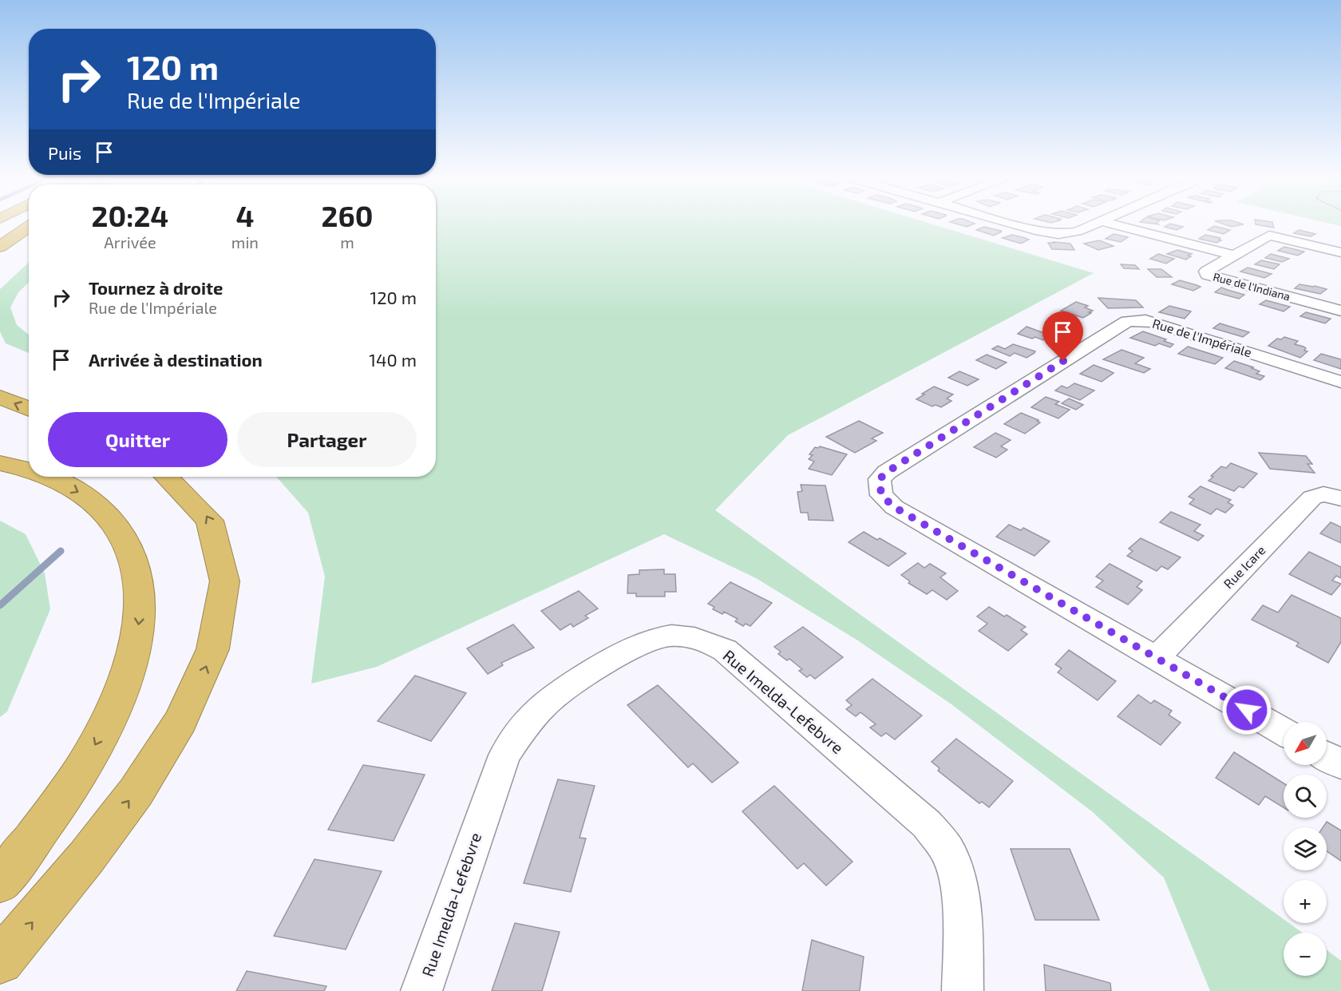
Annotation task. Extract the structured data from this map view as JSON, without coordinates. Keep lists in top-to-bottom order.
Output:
{
  "streets": {
    "street": [
      "Rue de l'Indiana",
      "Rue de l'Impériale",
      "Rue Icare",
      "Rue Imelda-Lefebvre"
    ]
  },
  "crossings": [
    ["Rue de l'Impériale", "Rue Icare"]
  ],
  "north": "bottom left",
  "page": {
    "turn": ["120 m", "Rue de l'Impériale"],
    "then": "Puis",
    "eta": [
      "20:24",
      "Arrivée",
      "4",
      "min",
      "260",
      "m"
    ],
    "list": [
      {
        "name": "Tournez à droite",
        "note": "Rue de l'Impériale",
        "value": "120 m"
      },
      {
        "name": "Arrivée à destination",
        "value": "140 m"
      }
    ],
    "buttons": ["Quitter", "Partager"],
    "map_buttons": ["+", "−"]
  }
}
